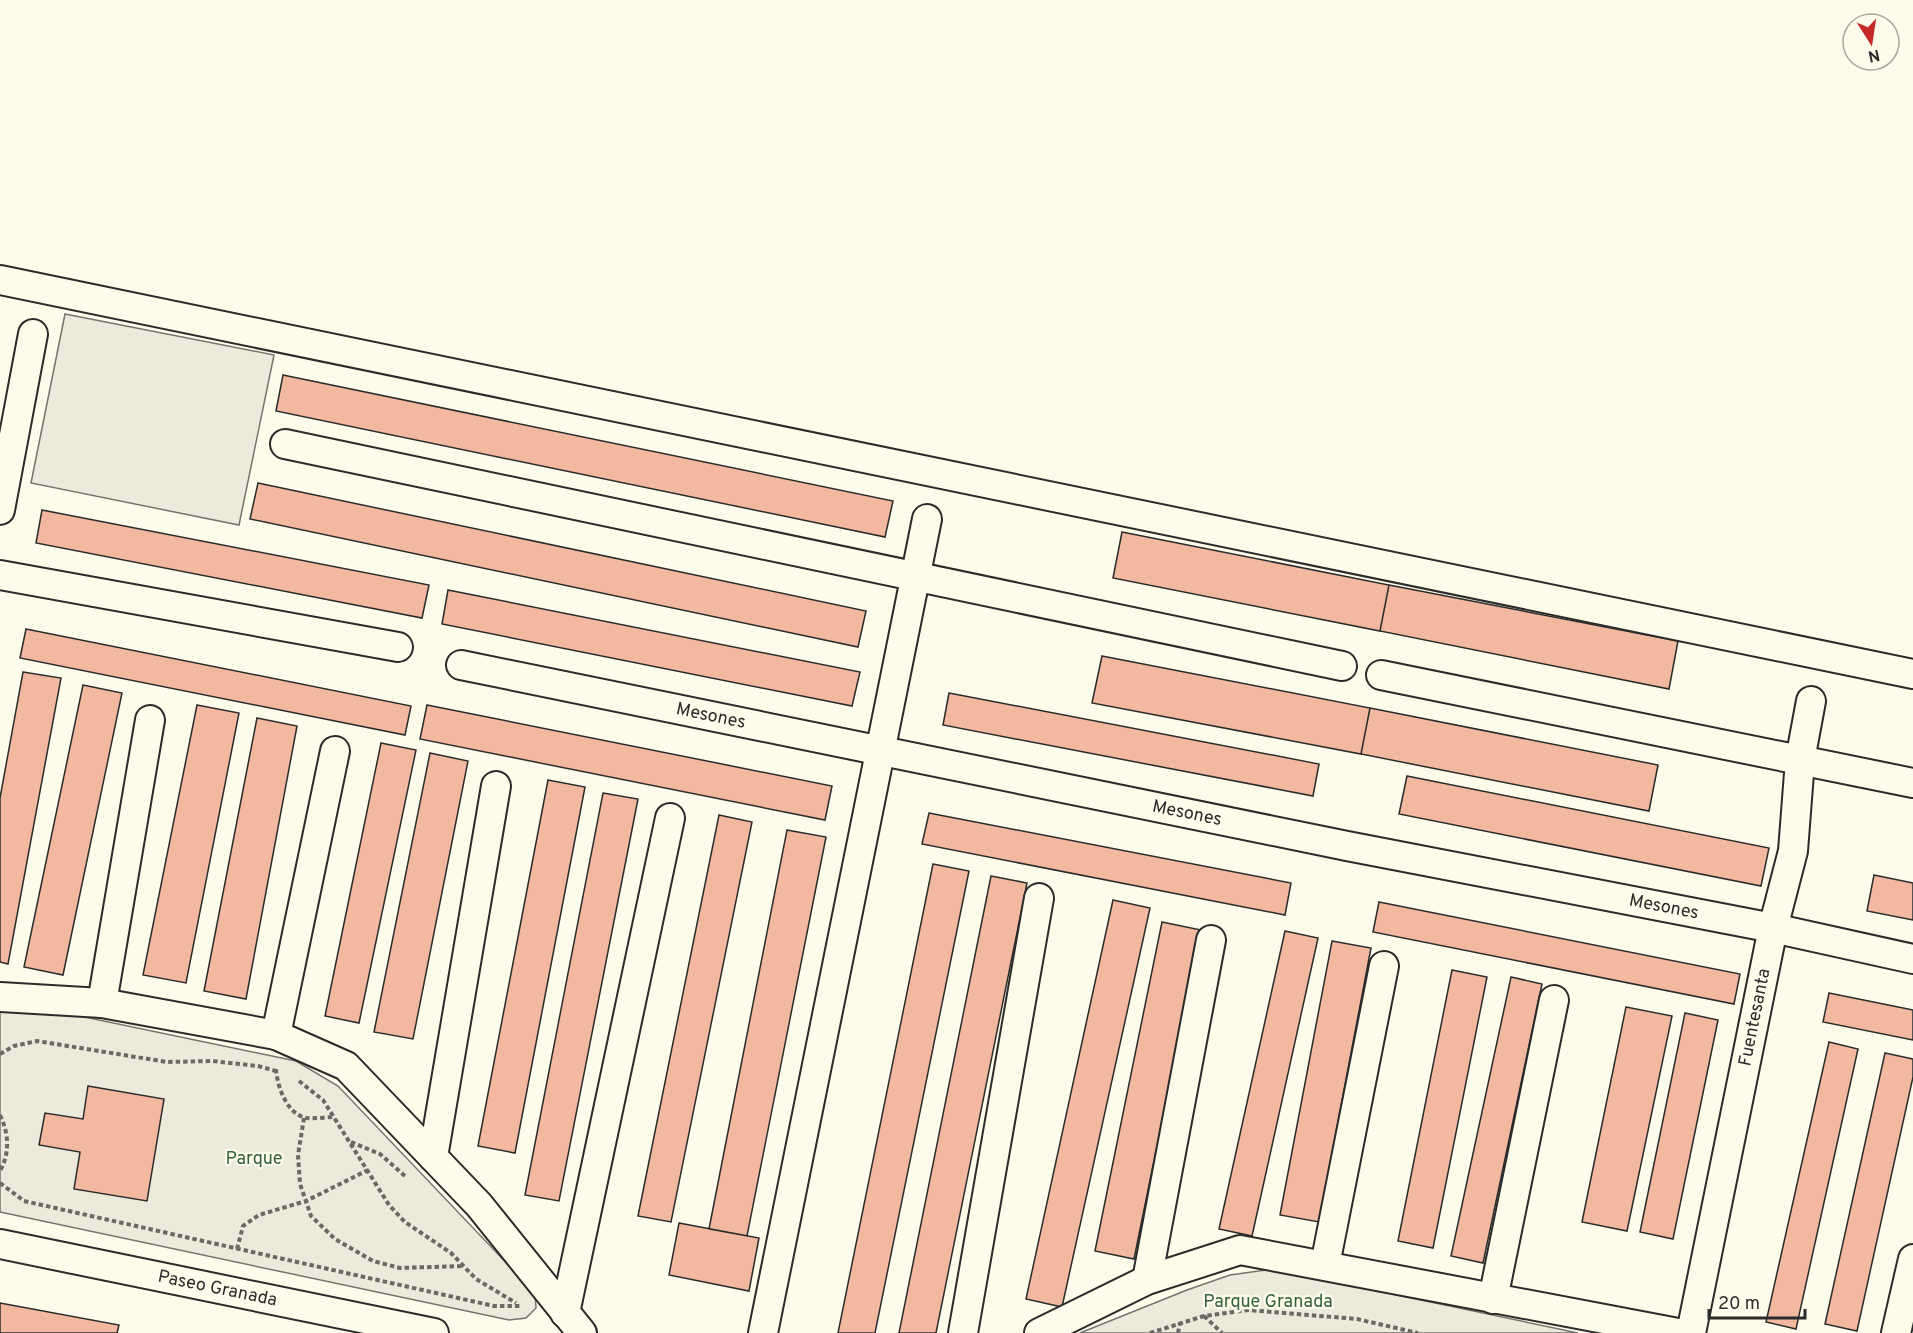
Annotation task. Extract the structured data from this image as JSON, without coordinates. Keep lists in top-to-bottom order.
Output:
{
  "streets": {
    "street": ["Mesones", "Fuentesanta", "Paseo Granada"]
  },
  "crossings": [
    ["Mesones", "Fuentesanta"]
  ],
  "parks": ["Parque", "Parque Granada"],
  "scale_bar": "20 m",
  "north": "bottom"
}
